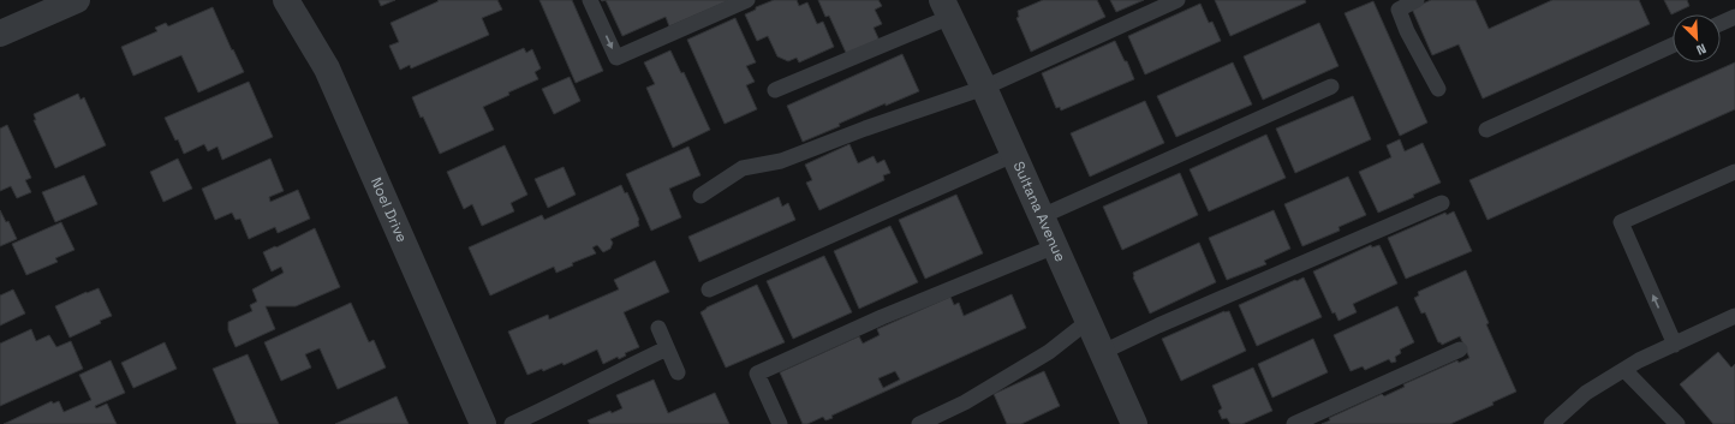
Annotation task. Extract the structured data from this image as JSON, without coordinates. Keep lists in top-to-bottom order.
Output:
{
  "streets": {
    "street": ["Noel Drive", "Sultana Avenue"]
  },
  "north": "bottom right"
}
